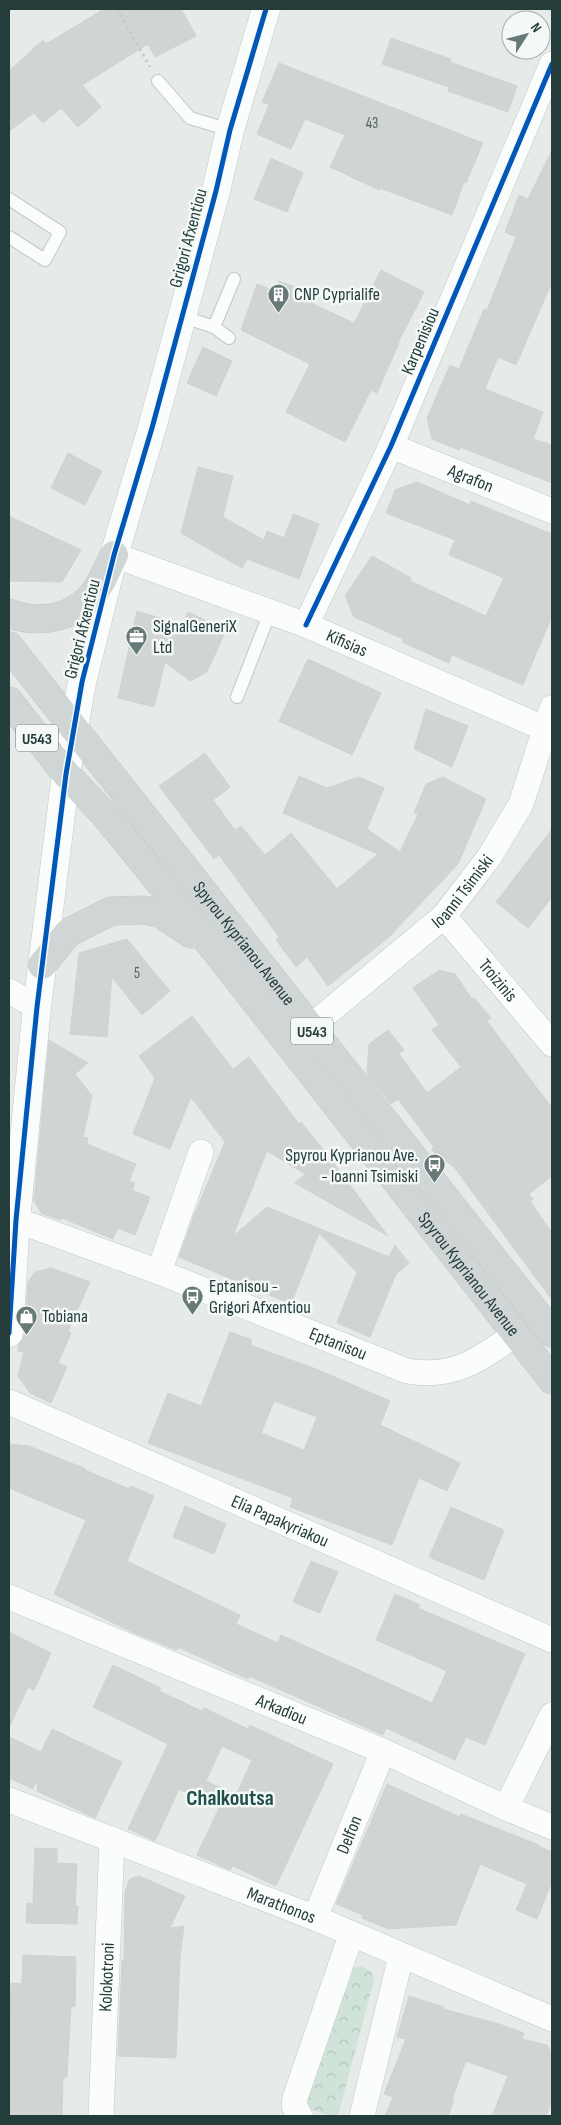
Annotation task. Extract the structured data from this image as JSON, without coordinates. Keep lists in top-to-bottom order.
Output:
{
  "streets": {
    "main road": ["U543", "Spyrou Kyprianou Avenue"],
    "street": [
      "Grigori Afxentiou",
      "Karpenisiou",
      "Agrafon",
      "Kifisias",
      "Ioanni Tsimiski",
      "Troizinis",
      "Eptanisou",
      "Elia Papakyriakou",
      "Arkadiou",
      "Delfon",
      "Marathonos",
      "Kolokotroni"
    ]
  },
  "crossings": [
    ["Grigori Afxentiou", "Kifisias"],
    ["Grigori Afxentiou", "Spyrou Kyprianou Avenue"],
    ["Grigori Afxentiou", "Eptanisou"],
    ["Karpenisiou", "Agrafon"],
    ["Karpenisiou", "Kifisias"],
    ["Kifisias", "Ioanni Tsimiski"],
    ["Ioanni Tsimiski", "Spyrou Kyprianou Avenue"],
    ["Ioanni Tsimiski", "Troizinis"],
    ["Spyrou Kyprianou Avenue", "Eptanisou"],
    ["Arkadiou", "Delfon"],
    ["Delfon", "Marathonos"],
    ["Marathonos", "Kolokotroni"]
  ],
  "districts": ["Chalkoutsa"],
  "places": {
    "building": ["CNP Cyprialife"],
    "office": ["SignalGeneriX Ltd"],
    "bus stop": ["Spyrou Kyprianou Ave. - Ioanni Tsimiski", "Eptanisou - Grigori Afxentiou"],
    "shop": ["Tobiana"]
  },
  "house_numbers": ["43", "5"],
  "north": "top right"
}
